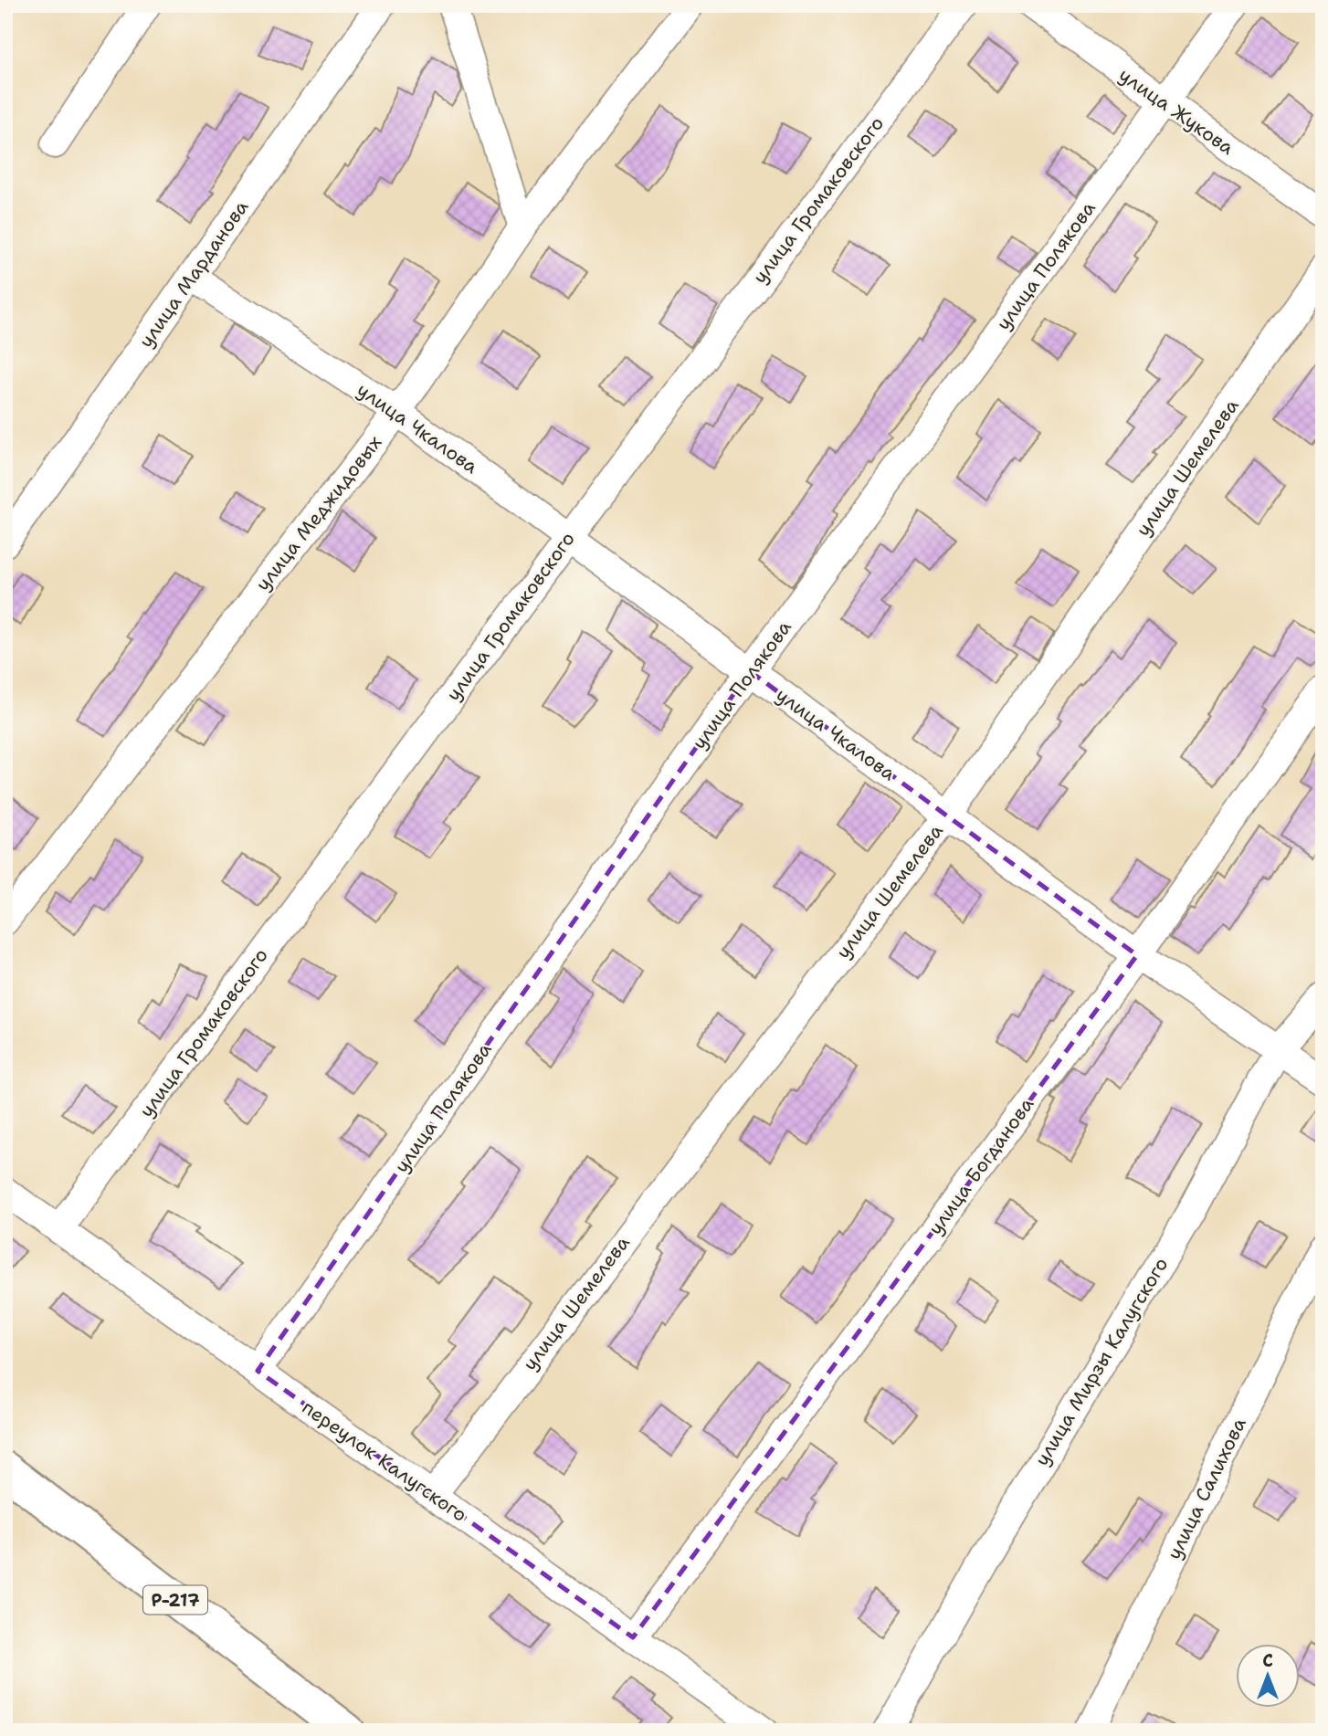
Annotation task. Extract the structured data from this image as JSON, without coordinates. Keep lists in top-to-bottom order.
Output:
{
  "streets": {
    "highway": ["Р-217"],
    "street": [
      "улица Жукова",
      "улица Громаковского",
      "улица Полякова",
      "улица Марданова",
      "улица Чкалова",
      "улица Шемелева",
      "улица Меджидовых",
      "улица Богданова",
      "улица Мирзы Калугского",
      "переулок Калугского",
      "улица Салихова"
    ]
  },
  "crossings": [
    ["улица Жукова", "улица Полякова"],
    ["улица Громаковского", "улица Чкалова"],
    ["улица Громаковского", "переулок Калугского"],
    ["улица Полякова", "улица Чкалова"],
    ["улица Полякова", "переулок Калугского"],
    ["улица Марданова", "улица Чкалова"],
    ["улица Чкалова", "улица Шемелева"],
    ["улица Чкалова", "улица Меджидовых"],
    ["улица Чкалова", "улица Богданова"],
    ["улица Чкалова", "улица Мирзы Калугского"],
    ["улица Шемелева", "переулок Калугского"],
    ["улица Богданова", "переулок Калугского"]
  ],
  "north": "top"
}
